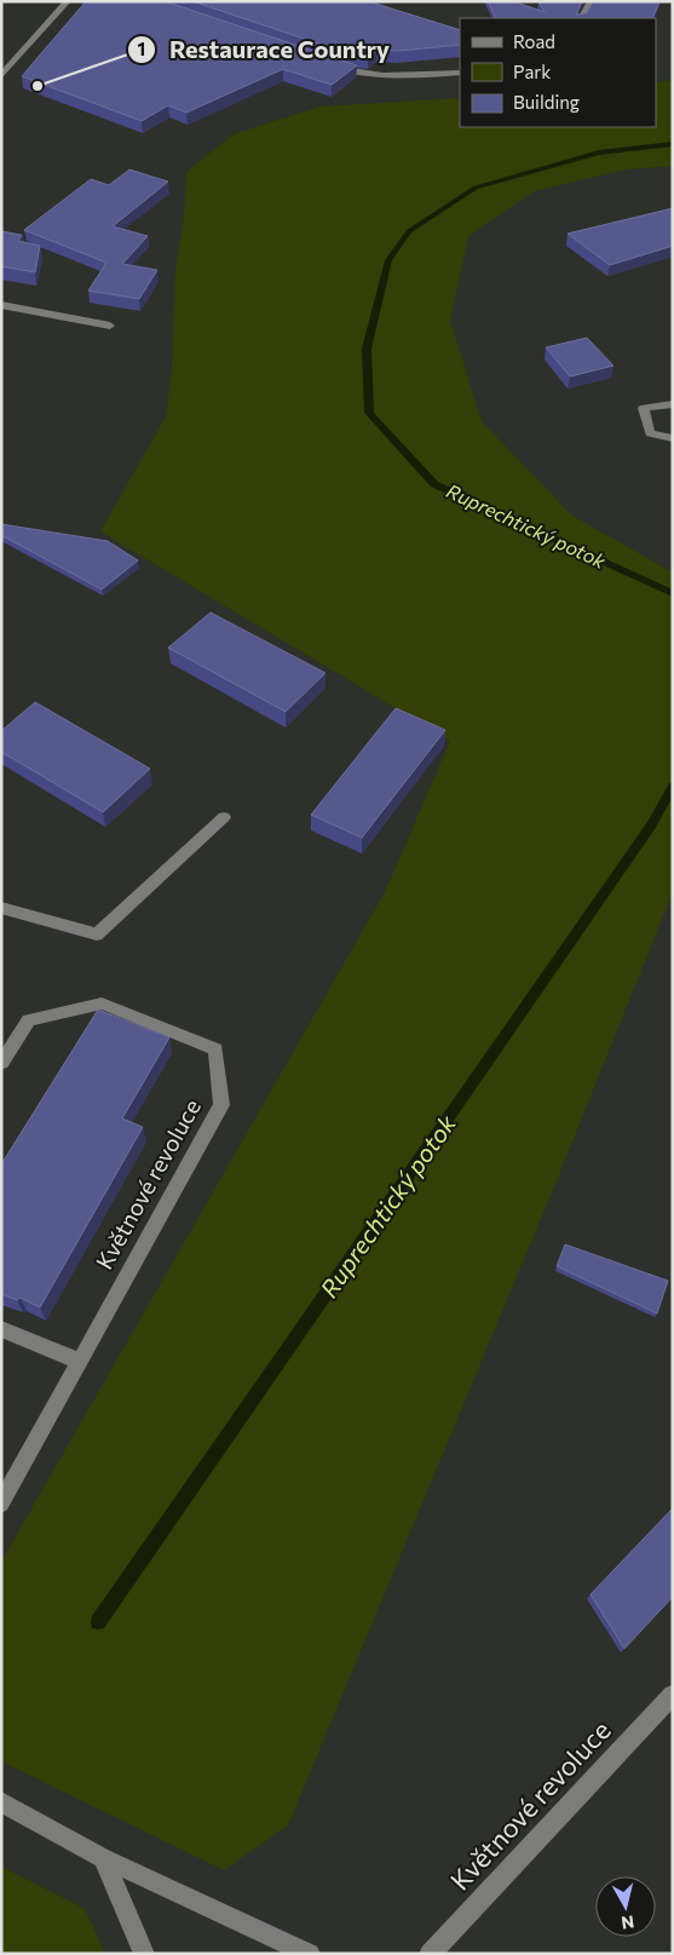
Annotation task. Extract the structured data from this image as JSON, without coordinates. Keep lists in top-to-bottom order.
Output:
{
  "streets": {
    "street": ["Květnové revoluce"]
  },
  "water": ["Ruprechtický potok"],
  "places": ["Restaurace Country"],
  "legend": ["Road", "Park", "Building"],
  "north": "bottom"
}
